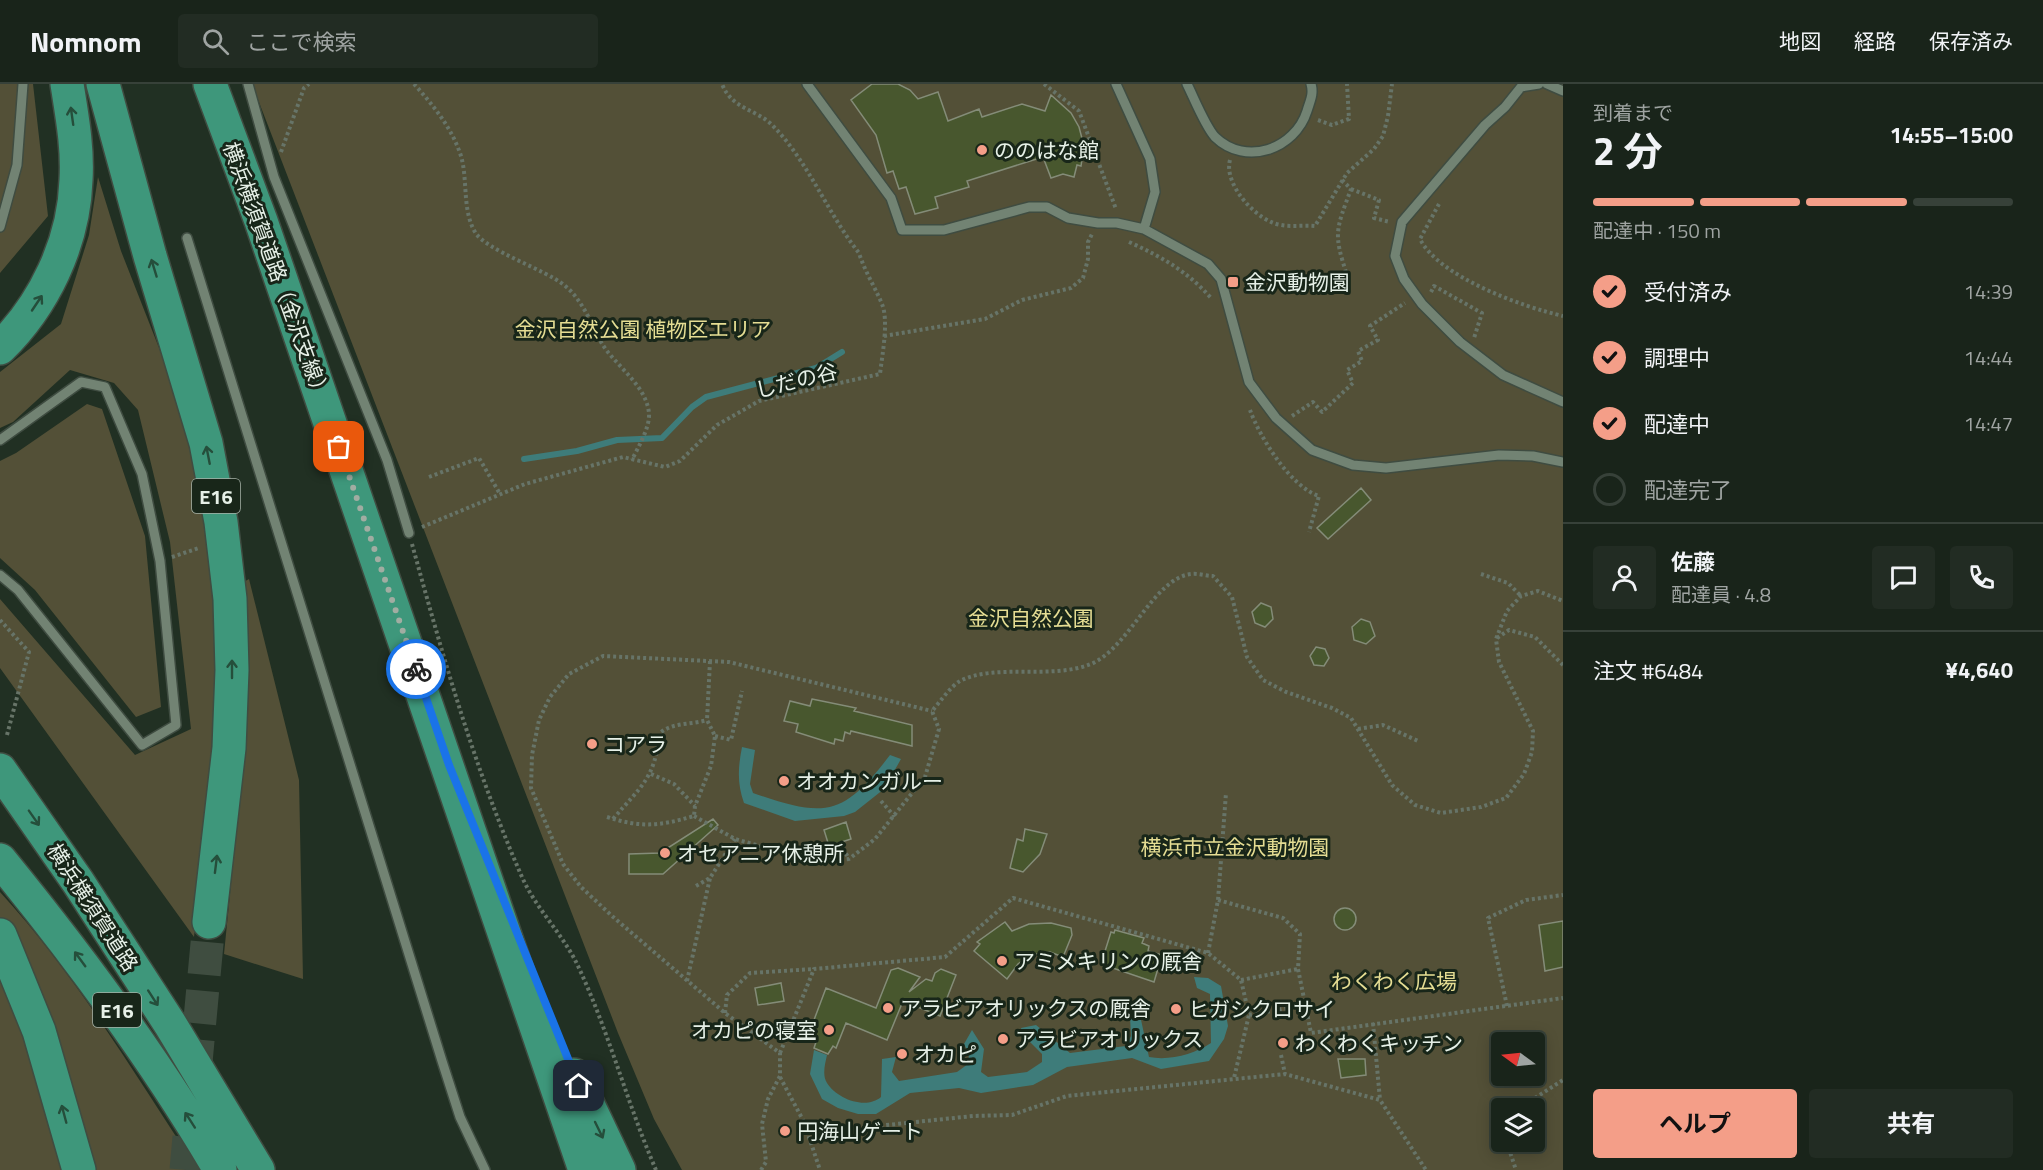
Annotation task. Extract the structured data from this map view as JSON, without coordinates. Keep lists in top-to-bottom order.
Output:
{
  "streets": {
    "highway": ["横浜横須賀道路（金沢支線）", "E16", "横浜横須賀道路"],
    "path": ["しだの谷"]
  },
  "parks": [
    "金沢自然公園 植物区エリア",
    "金沢自然公園",
    "横浜市立金沢動物園",
    "わくわく広場"
  ],
  "places": {
    "other": [
      "ののはな館",
      "コアラ",
      "オオカンガルー",
      "オセアニア休憩所",
      "アミメキリンの厩舎",
      "アラビアオリックスの厩舎",
      "ヒガシクロサイ",
      "オカピの寝室",
      "アラビアオリックス",
      "わくわくキッチン",
      "オカピ",
      "円海山ゲート"
    ],
    "transit": ["金沢動物園"]
  },
  "north": "left",
  "page": {
    "header": "Nomnom",
    "search": "ここで検索",
    "nav": ["地図", "経路", "保存済み"],
    "heading": ["2 分", "到着まで", "14:55–15:00"],
    "panel": [
      "佐藤",
      "配達員 · 4.8",
      "注文 #6484",
      "¥4,640"
    ],
    "bar": "配達中 · 150 m",
    "list": [
      ["受付済み", "14:39"],
      ["調理中", "14:44"],
      ["配達中", "14:47"],
      "配達完了"
    ],
    "buttons": ["ヘルプ", "共有"]
  }
}
